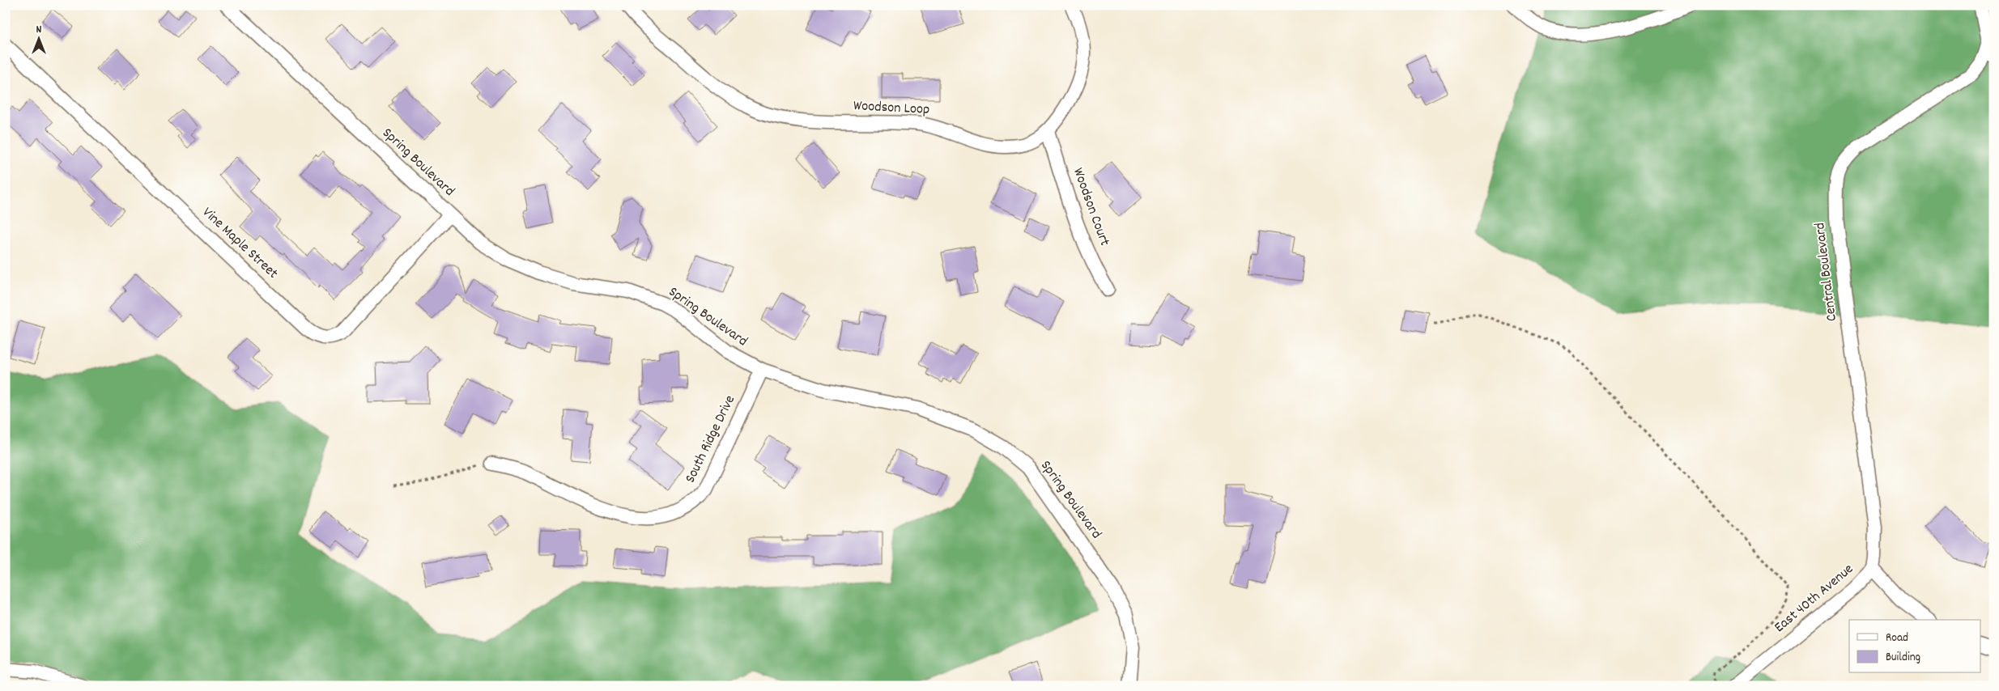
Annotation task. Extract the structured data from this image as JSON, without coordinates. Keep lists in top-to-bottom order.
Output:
{
  "streets": {
    "street": [
      "Woodson Loop",
      "Spring Boulevard",
      "Woodson Court",
      "Vine Maple Street",
      "Central Boulevard",
      "South Ridge Drive",
      "East 40th Avenue"
    ]
  },
  "crossings": [
    ["Woodson Loop", "Woodson Court"],
    ["Spring Boulevard", "Vine Maple Street"],
    ["Spring Boulevard", "South Ridge Drive"],
    ["Central Boulevard", "East 40th Avenue"]
  ],
  "legend": ["Road", "Building"],
  "north": "top"
}
